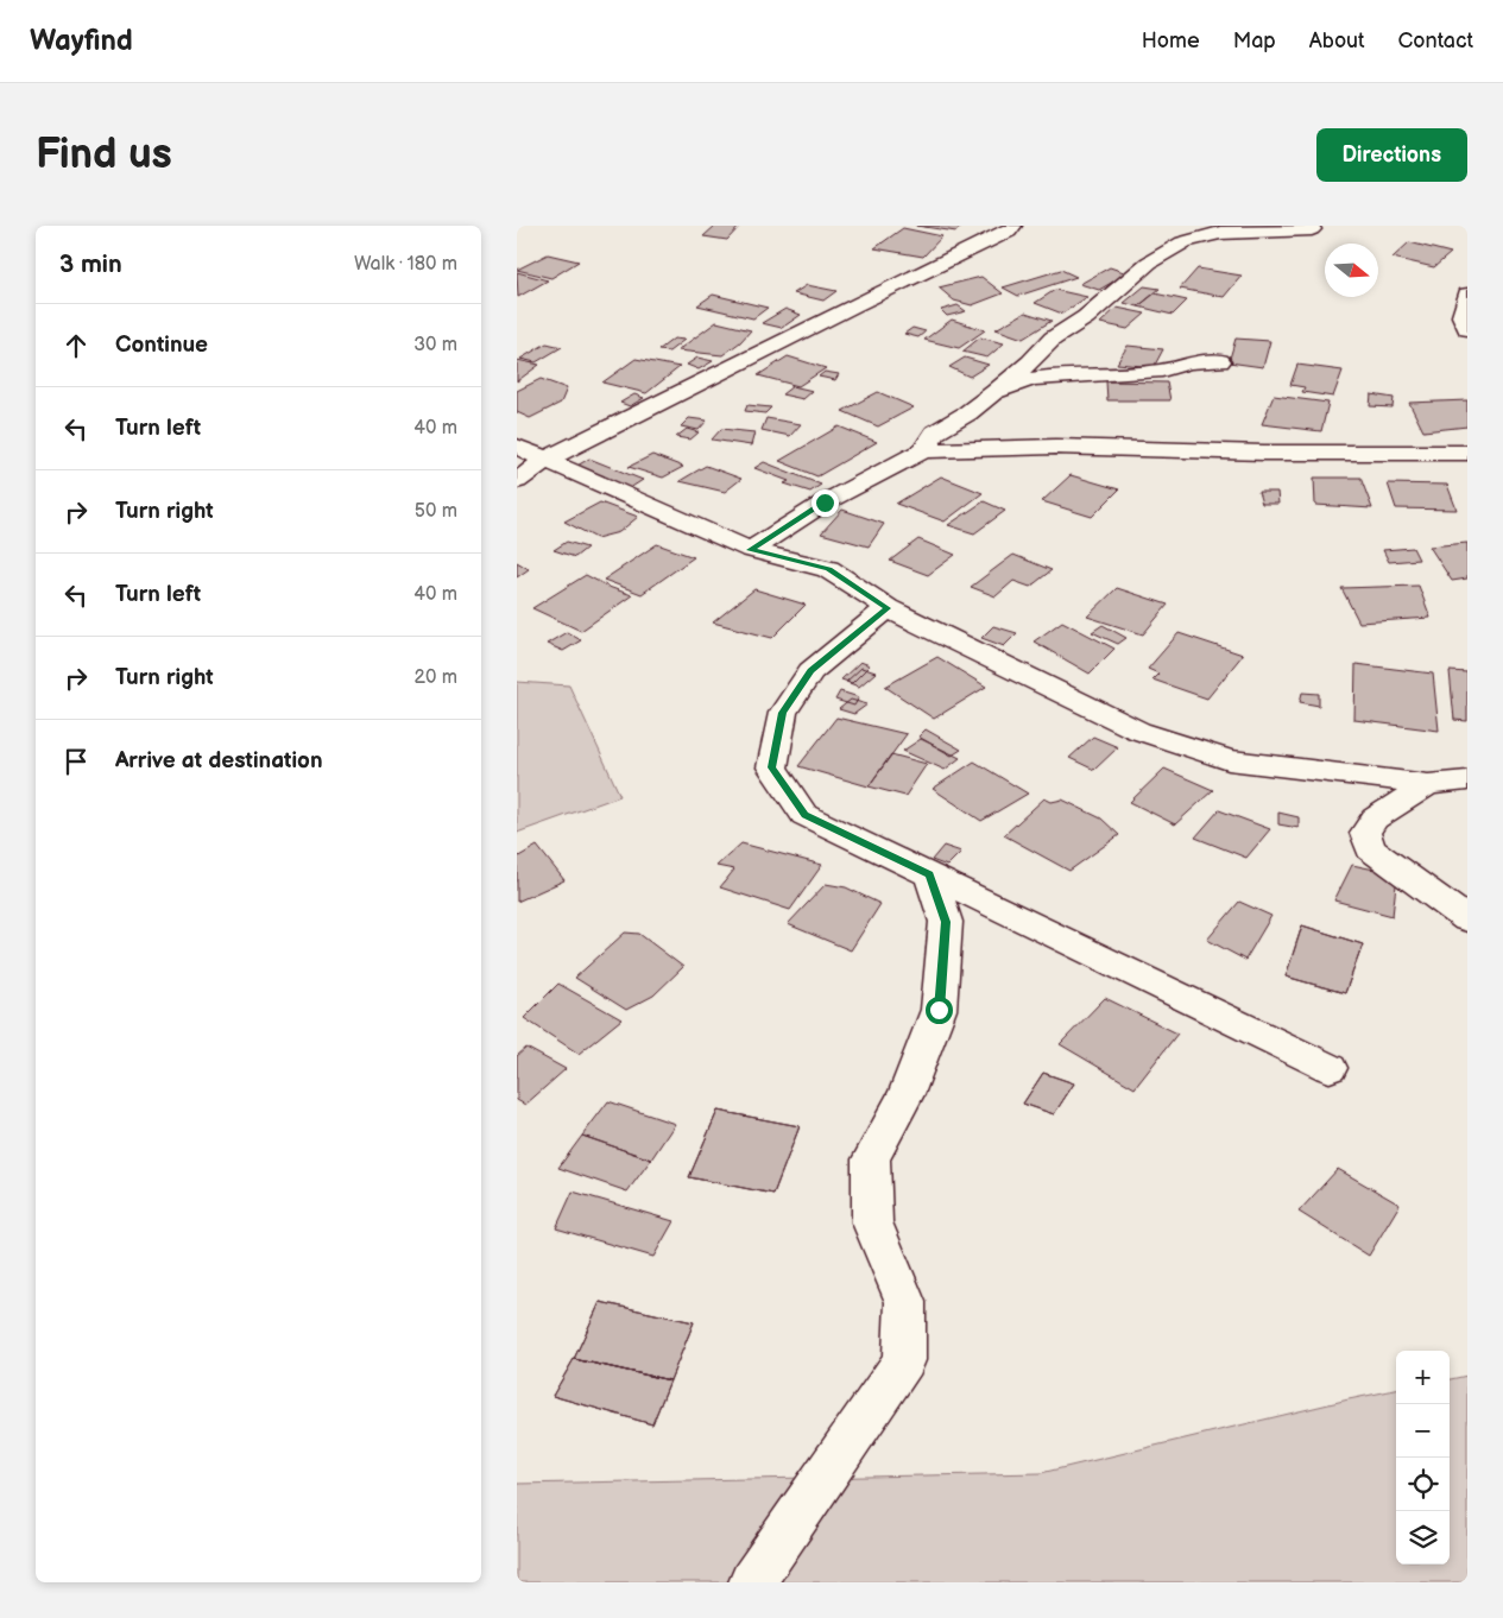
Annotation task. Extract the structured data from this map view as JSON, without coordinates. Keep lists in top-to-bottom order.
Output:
{
  "north": "right",
  "page": {
    "header": "Wayfind",
    "nav": [
      "Home",
      "Map",
      "About",
      "Contact"
    ],
    "buttons": "Directions",
    "title": "Find us",
    "heading": ["3 min", "Walk · 180 m"],
    "list": [
      ["Continue", "30 m"],
      ["Turn left", "40 m"],
      ["Turn right", "50 m"],
      ["Turn left", "40 m"],
      ["Turn right", "20 m"],
      "Arrive at destination"
    ],
    "map_buttons": ["+", "−"]
  }
}
